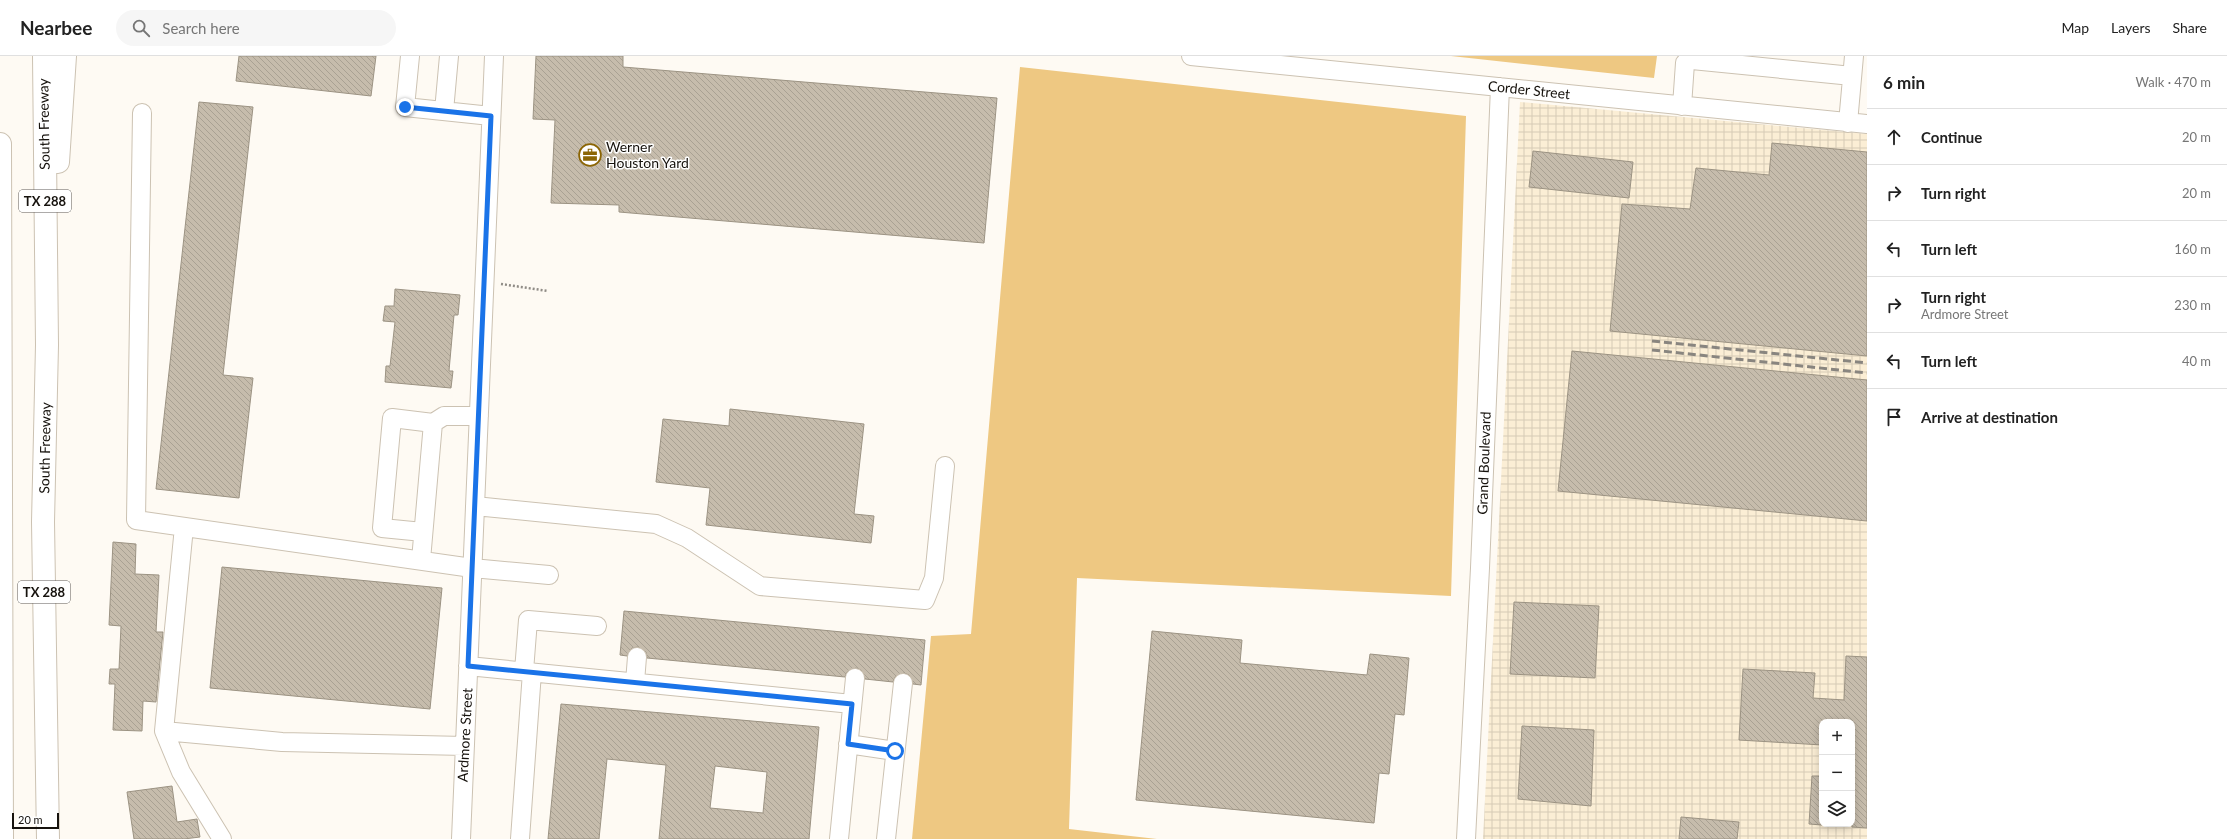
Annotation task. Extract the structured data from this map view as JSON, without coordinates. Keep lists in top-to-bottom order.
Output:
{
  "streets": {
    "highway": ["South Freeway", "TX 288"],
    "street": ["Corder Street", "Grand Boulevard", "Ardmore Street"]
  },
  "crossings": [
    ["Corder Street", "Grand Boulevard"]
  ],
  "places": {
    "office": ["Werner Houston Yard"]
  },
  "scale_bar": "20 m",
  "page": {
    "header": "Nearbee",
    "search": "Search here",
    "nav": ["Map", "Layers", "Share"],
    "heading": ["6 min", "Walk · 470 m"],
    "list": [
      ["Continue", "20 m"],
      ["Turn right", "20 m"],
      ["Turn left", "160 m"],
      ["Turn right", "Ardmore Street", "230 m"],
      ["Turn left", "40 m"],
      "Arrive at destination"
    ],
    "map_buttons": ["+", "−"],
    "scale": "20 m"
  }
}
